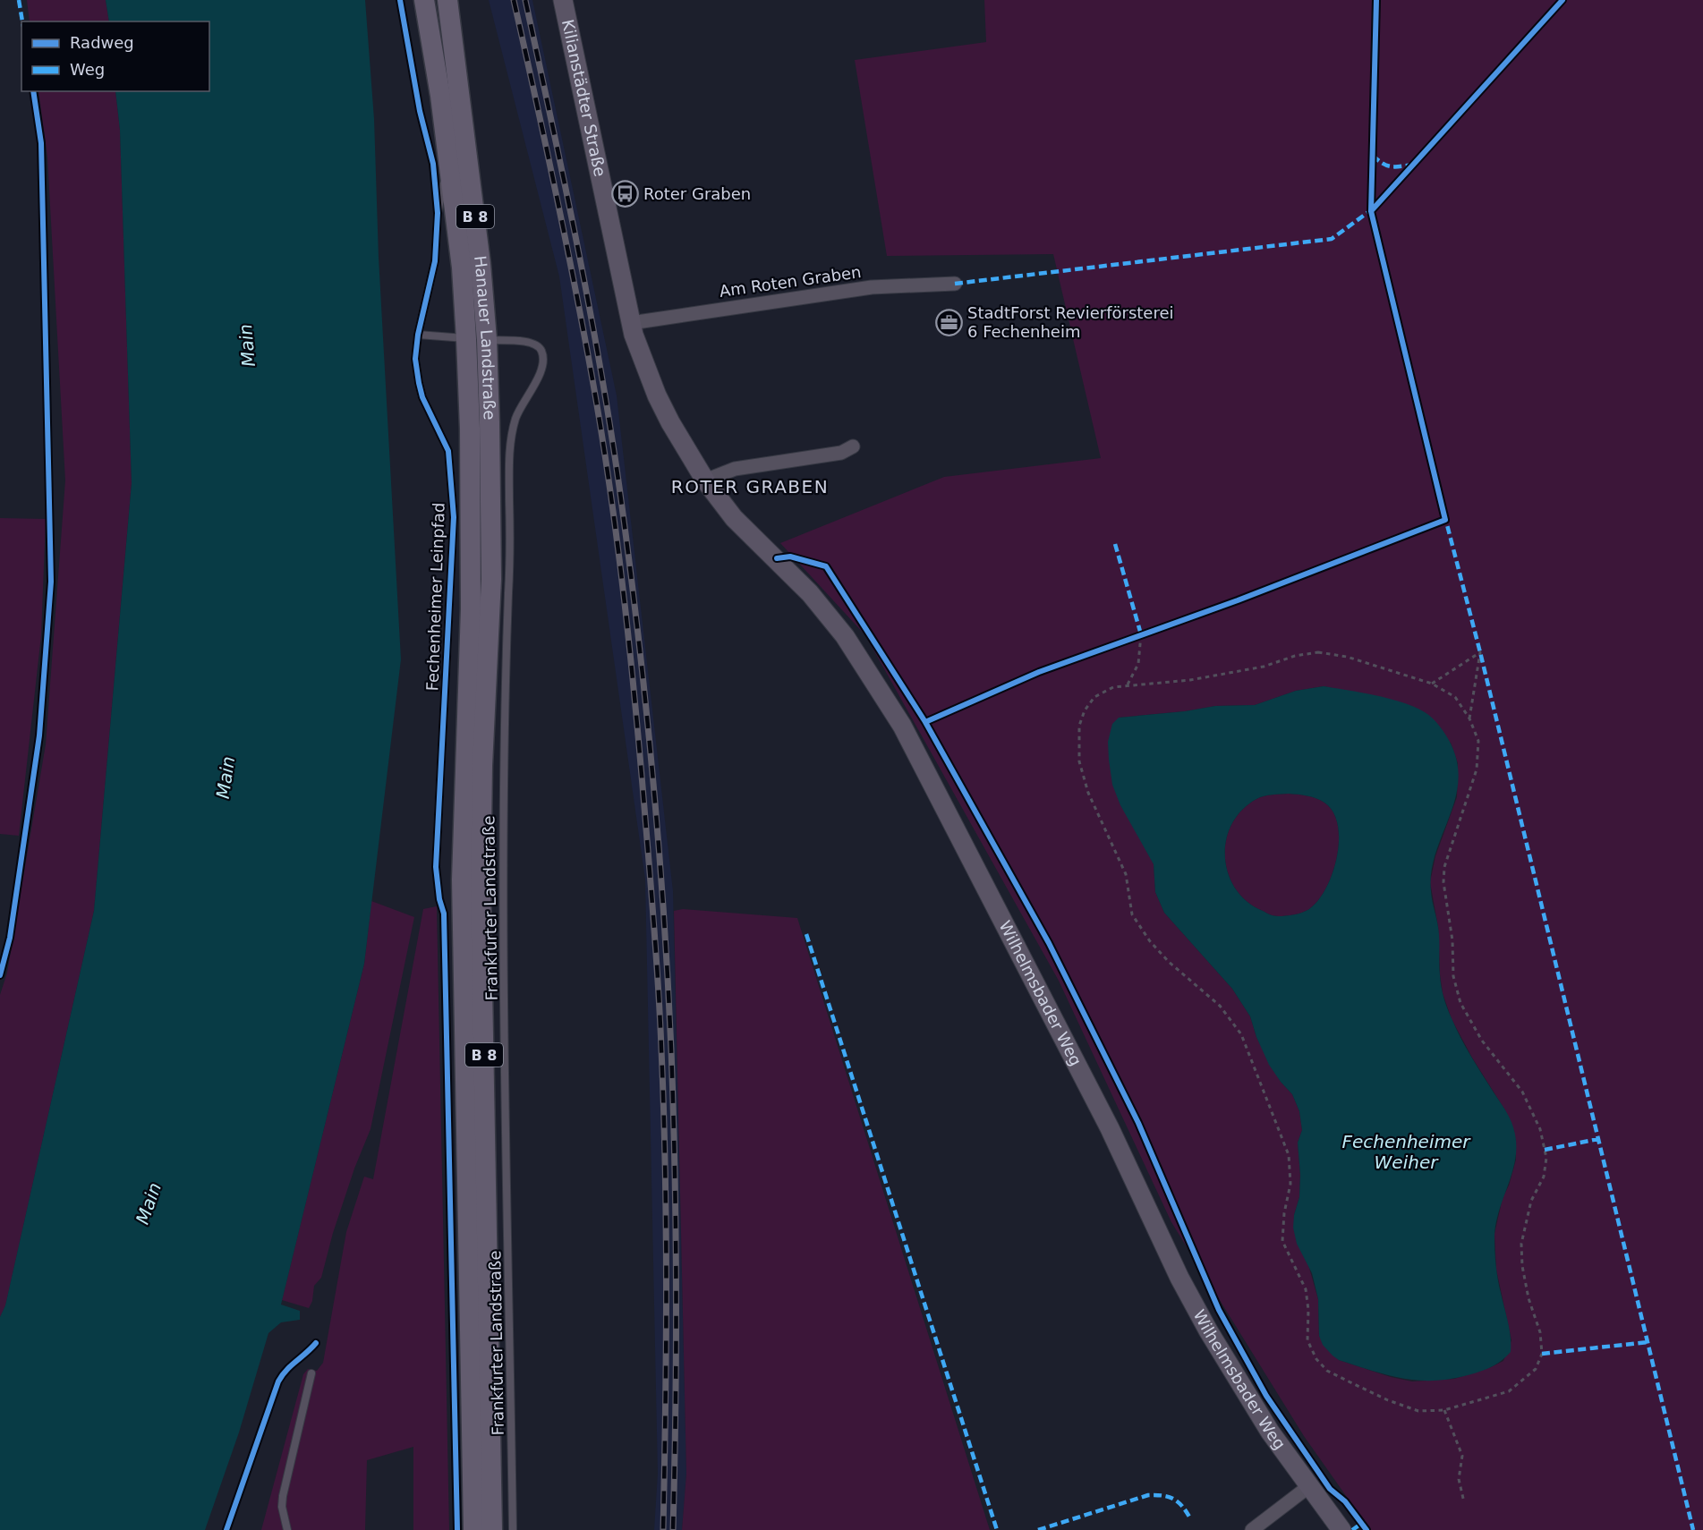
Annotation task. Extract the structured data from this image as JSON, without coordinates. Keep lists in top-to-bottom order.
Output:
{
  "streets": {
    "main road": ["B 8", "Hanauer Landstraße"],
    "street": ["Kilianstädter Straße", "Am Roten Graben", "Wilhelmsbader Weg"],
    "lane": ["Fechenheimer Leinpfad", "Frankfurter Landstraße"]
  },
  "crossings": [
    ["Kilianstädter Straße", "Am Roten Graben"],
    ["Kilianstädter Straße", "Wilhelmsbader Weg"],
    ["B 8", "Hanauer Landstraße"],
    ["B 8", "Frankfurter Landstraße"],
    ["Am Roten Graben", "Wilhelmsbader Weg"],
    ["Hanauer Landstraße", "Fechenheimer Leinpfad"],
    ["Hanauer Landstraße", "Frankfurter Landstraße"],
    ["Fechenheimer Leinpfad", "Frankfurter Landstraße"]
  ],
  "districts": ["ROTER GRABEN"],
  "water": ["Main", "Fechenheimer Weiher"],
  "places": {
    "bus stop": ["Roter Graben"],
    "office": ["StadtForst Revierförsterei 6 Fechenheim"]
  },
  "legend": ["Radweg", "Weg"]
}
